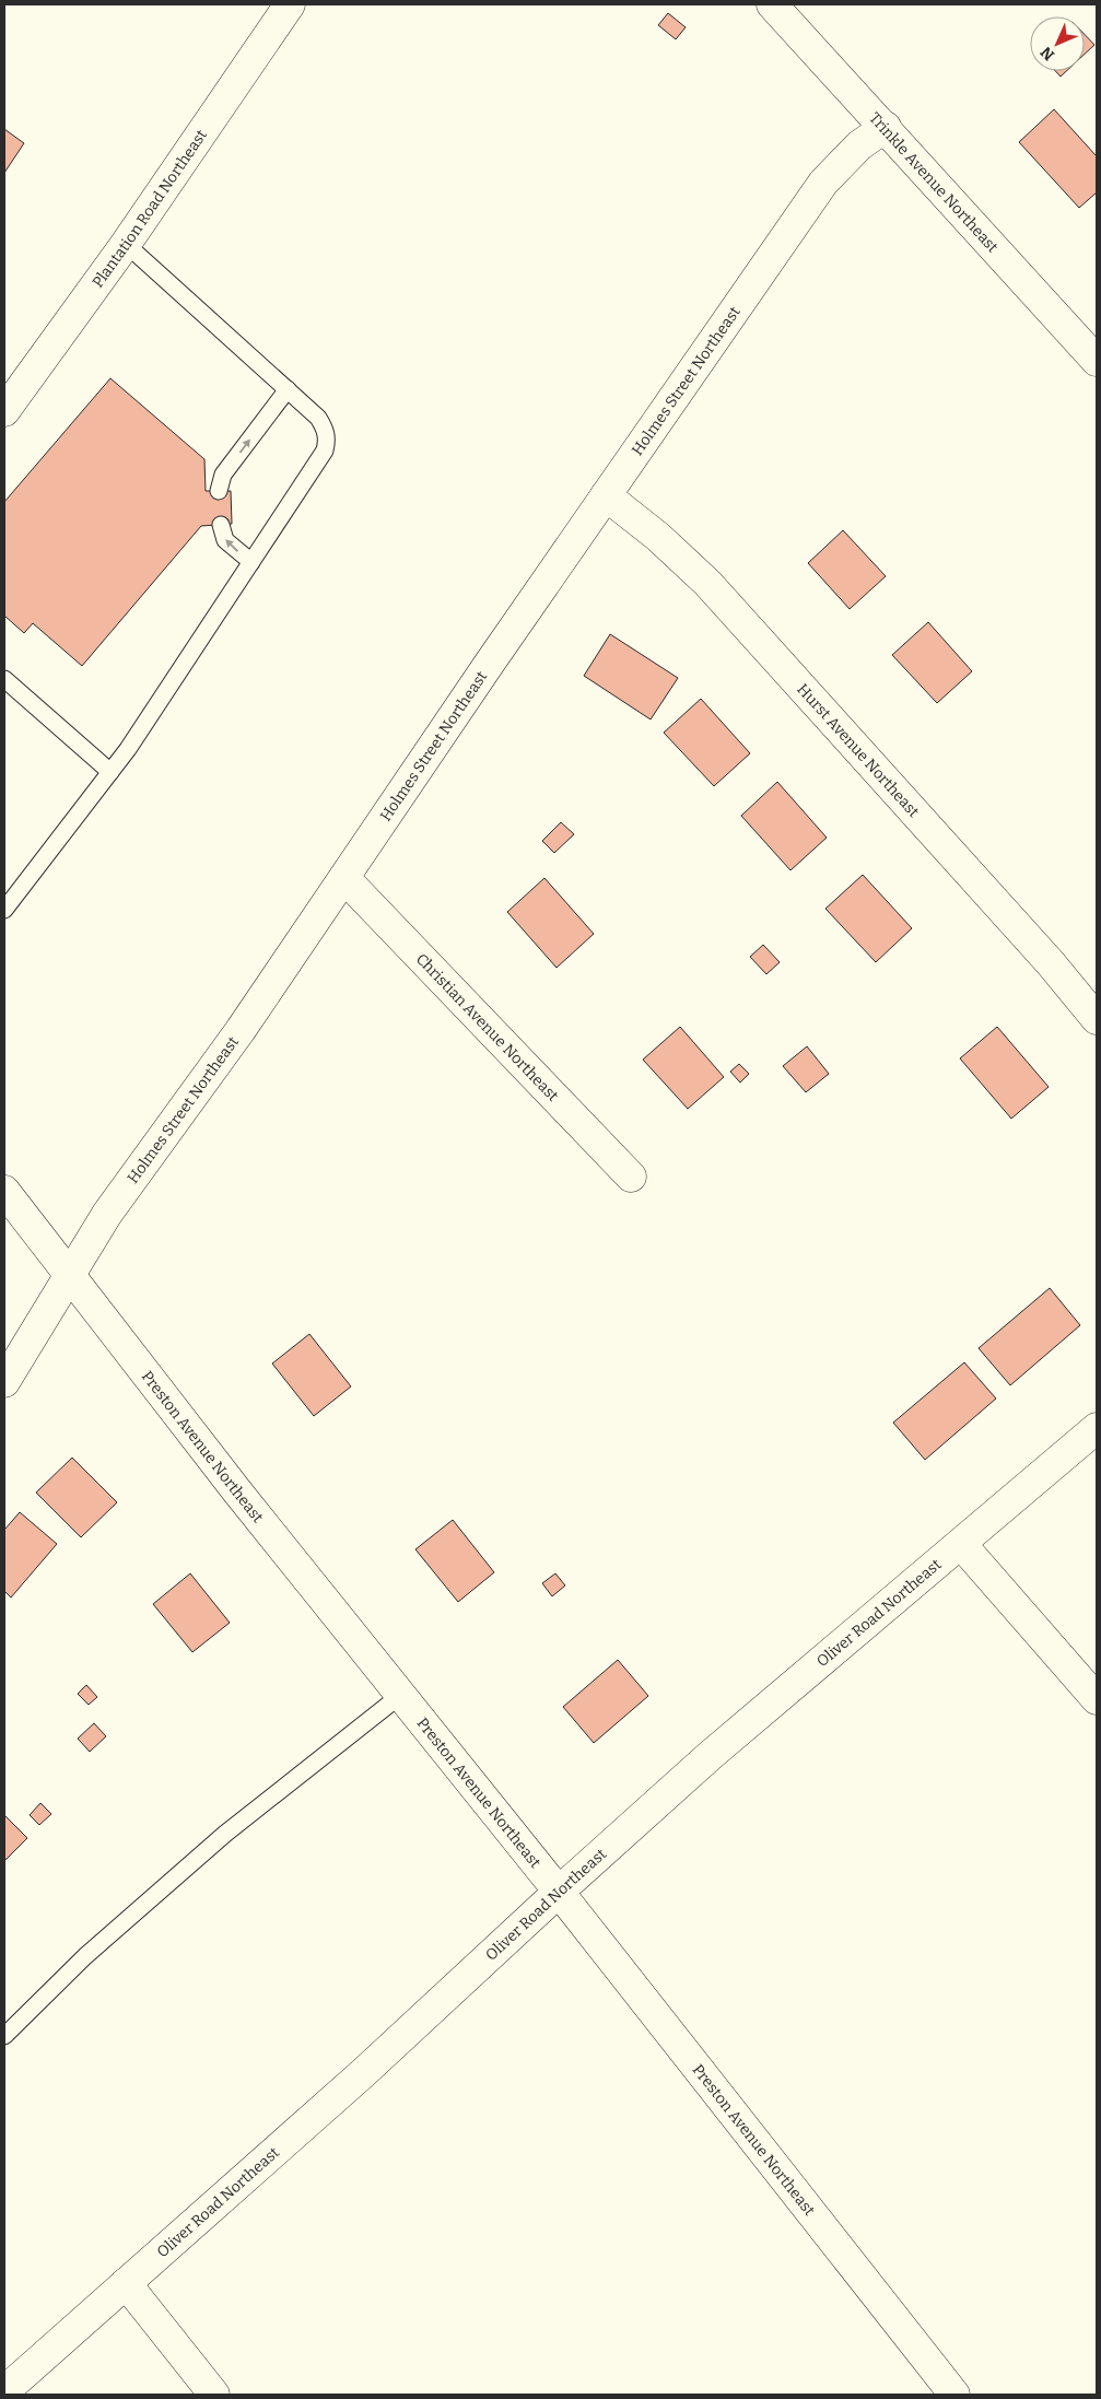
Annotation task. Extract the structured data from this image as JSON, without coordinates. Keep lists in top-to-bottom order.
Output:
{
  "streets": {
    "street": [
      "Trinkle Avenue Northeast",
      "Plantation Road Northeast",
      "Holmes Street Northeast",
      "Hurst Avenue Northeast",
      "Christian Avenue Northeast",
      "Preston Avenue Northeast",
      "Oliver Road Northeast"
    ]
  },
  "crossings": [
    ["Trinkle Avenue Northeast", "Holmes Street Northeast"],
    ["Holmes Street Northeast", "Hurst Avenue Northeast"],
    ["Holmes Street Northeast", "Christian Avenue Northeast"],
    ["Holmes Street Northeast", "Preston Avenue Northeast"],
    ["Preston Avenue Northeast", "Oliver Road Northeast"]
  ],
  "north": "bottom left"
}
